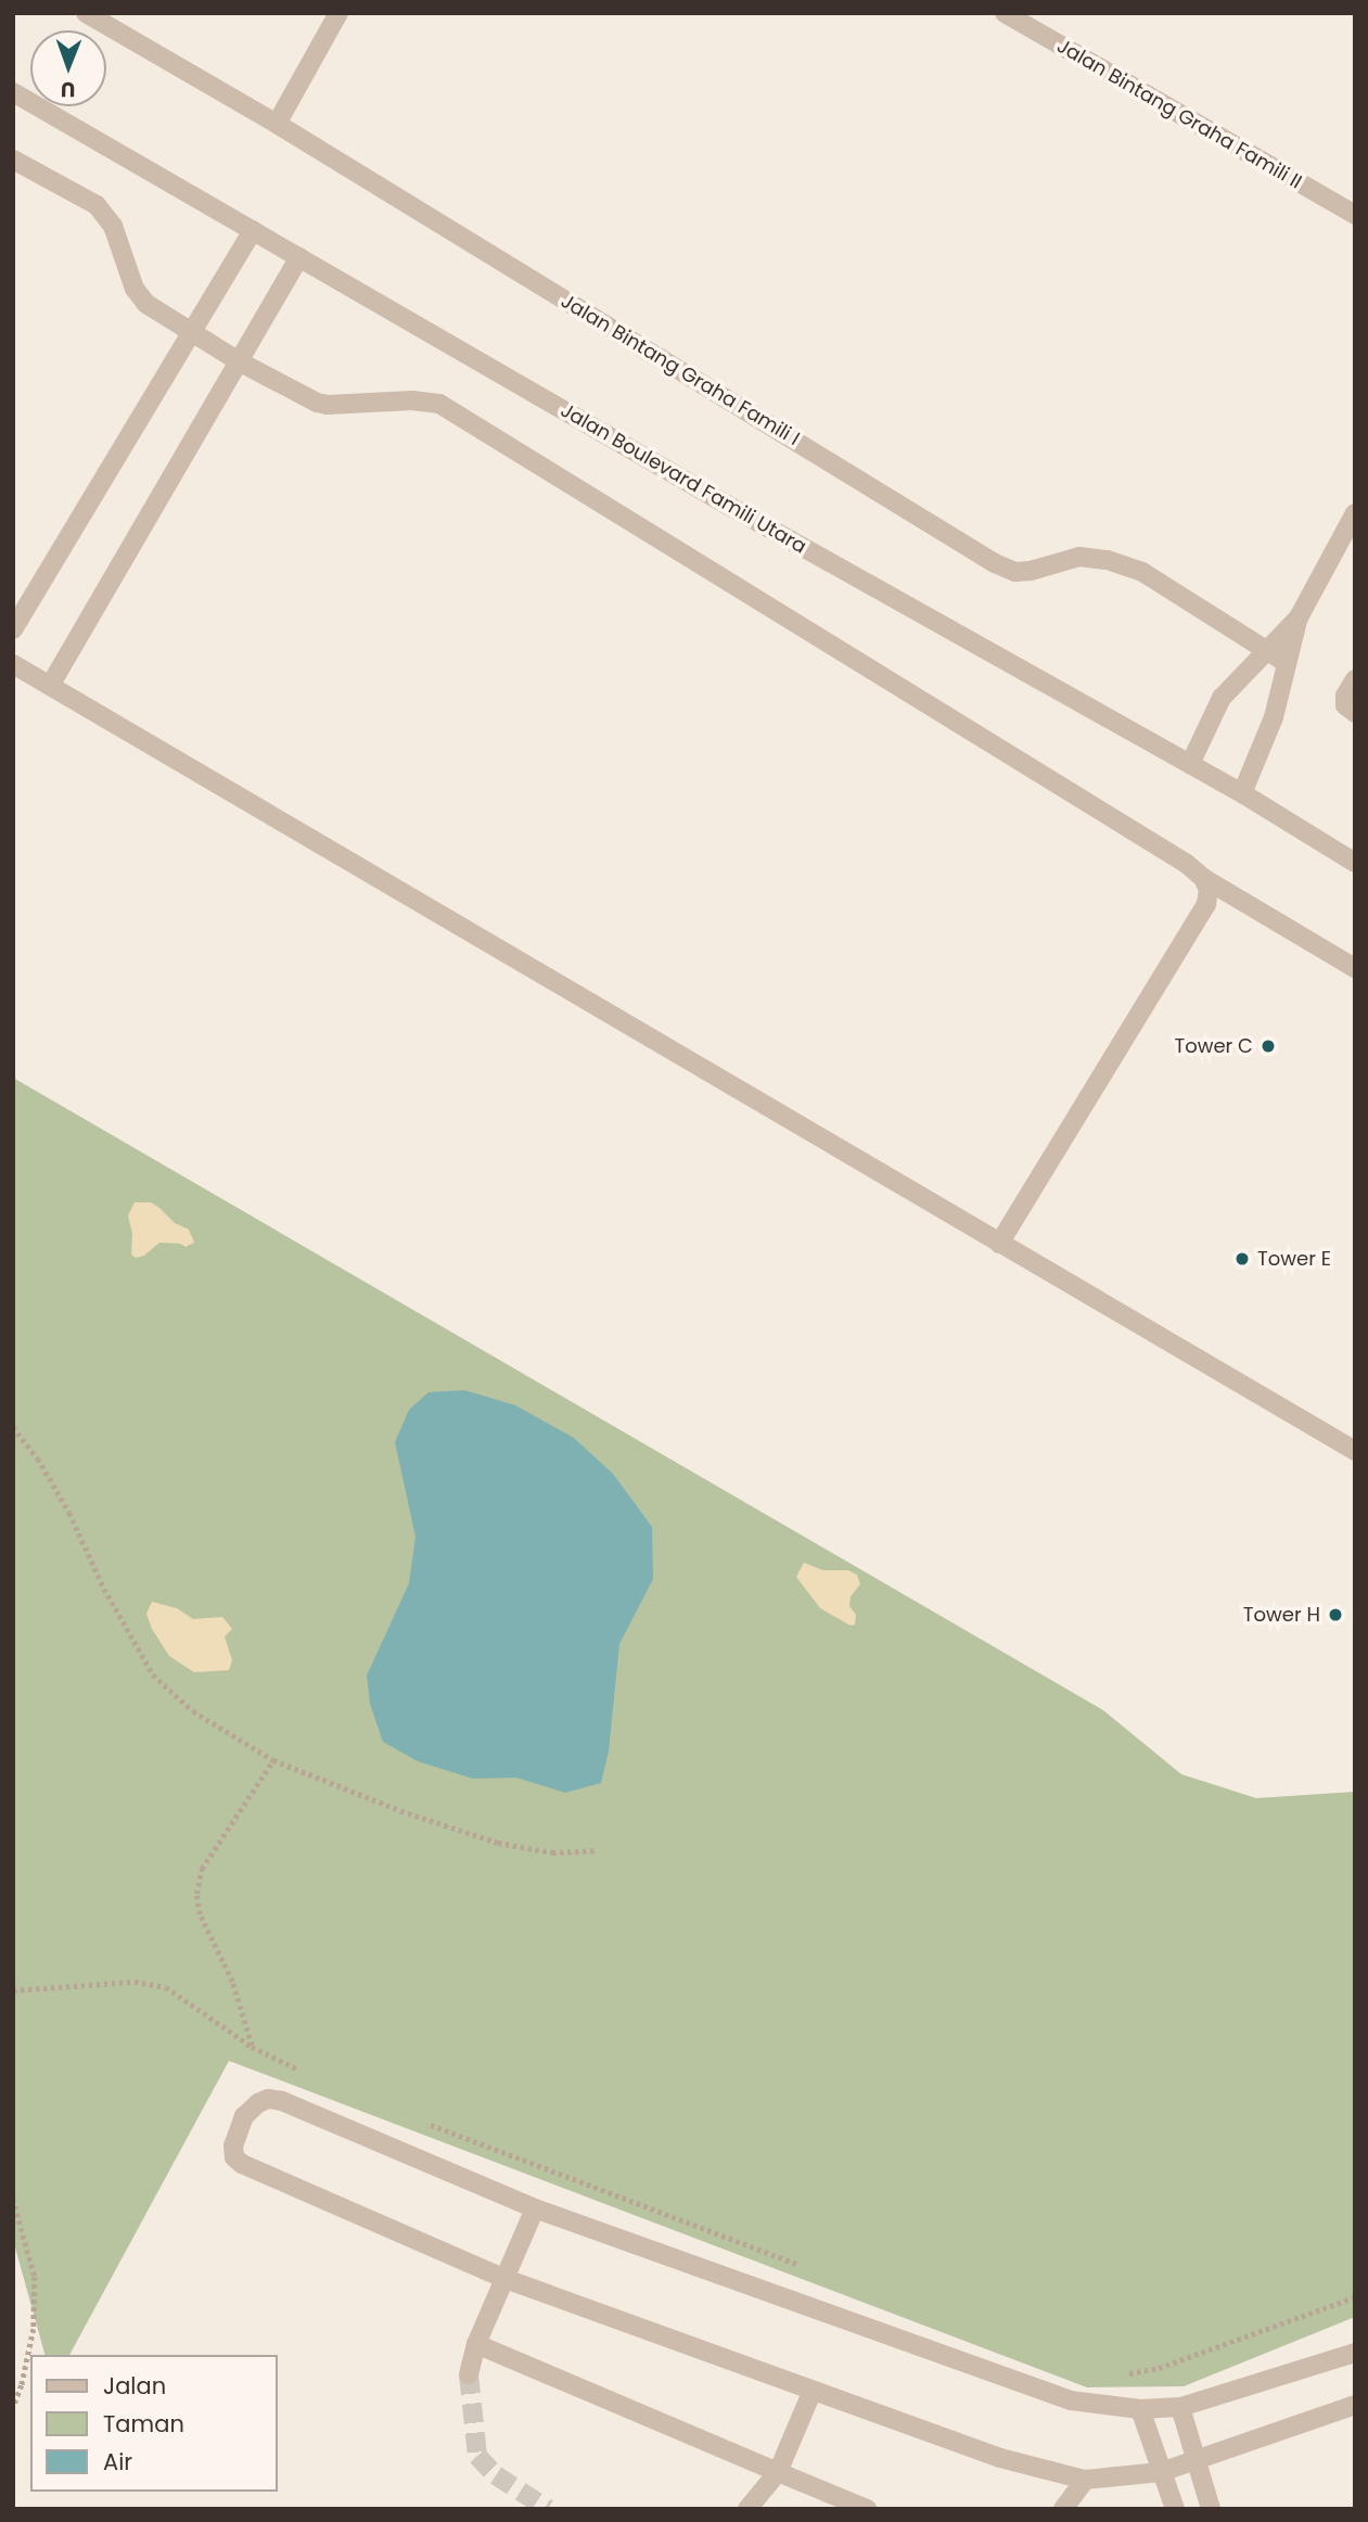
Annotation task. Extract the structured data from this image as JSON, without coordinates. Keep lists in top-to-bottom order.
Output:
{
  "streets": {
    "street": ["Jalan Bintang Graha Famili II", "Jalan Bintang Graha Famili I", "Jalan Boulevard Famili Utara"]
  },
  "places": ["Tower C", "Tower E", "Tower H"],
  "legend": ["Jalan", "Taman", "Air"],
  "north": "bottom"
}
